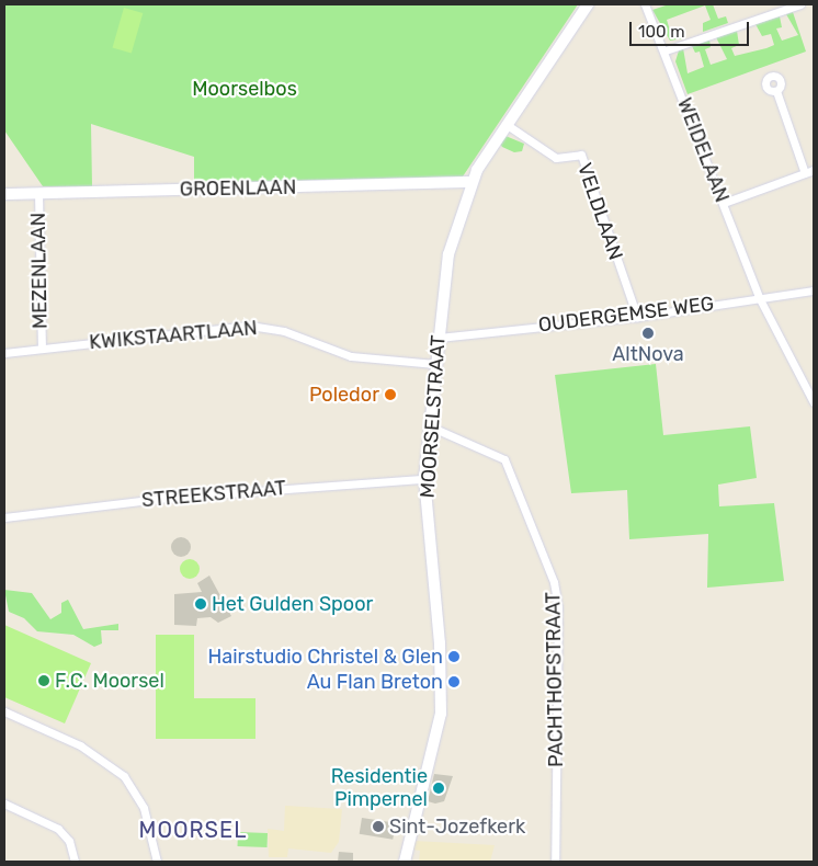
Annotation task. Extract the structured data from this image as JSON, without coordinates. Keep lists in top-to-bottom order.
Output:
{
  "streets": {
    "street": [
      "WEIDELAAN",
      "GROENLAAN",
      "VELDLAAN",
      "MEZENLAAN",
      "OUDERGEMSE WEG",
      "KWIKSTAARTLAAN",
      "MOORSELSTRAAT",
      "STREEKSTRAAT",
      "PACHTHOFSTRAAT"
    ]
  },
  "crossings": [
    ["WEIDELAAN", "OUDERGEMSE WEG"],
    ["GROENLAAN", "MEZENLAAN"],
    ["GROENLAAN", "MOORSELSTRAAT"],
    ["VELDLAAN", "OUDERGEMSE WEG"],
    ["VELDLAAN", "MOORSELSTRAAT"],
    ["MEZENLAAN", "KWIKSTAARTLAAN"],
    ["OUDERGEMSE WEG", "MOORSELSTRAAT"],
    ["KWIKSTAARTLAAN", "MOORSELSTRAAT"],
    ["MOORSELSTRAAT", "STREEKSTRAAT"],
    ["MOORSELSTRAAT", "PACHTHOFSTRAAT"]
  ],
  "districts": ["MOORSEL"],
  "parks": ["Moorselbos"],
  "places": [
    "AltNova",
    "Poledor",
    "Het Gulden Spoor",
    "Hairstudio Christel & Glen",
    "F.C. Moorsel",
    "Au Flan Breton",
    "Residentie Pimpernel",
    "Sint-Jozefkerk"
  ],
  "scale_bar": "100 m"
}
